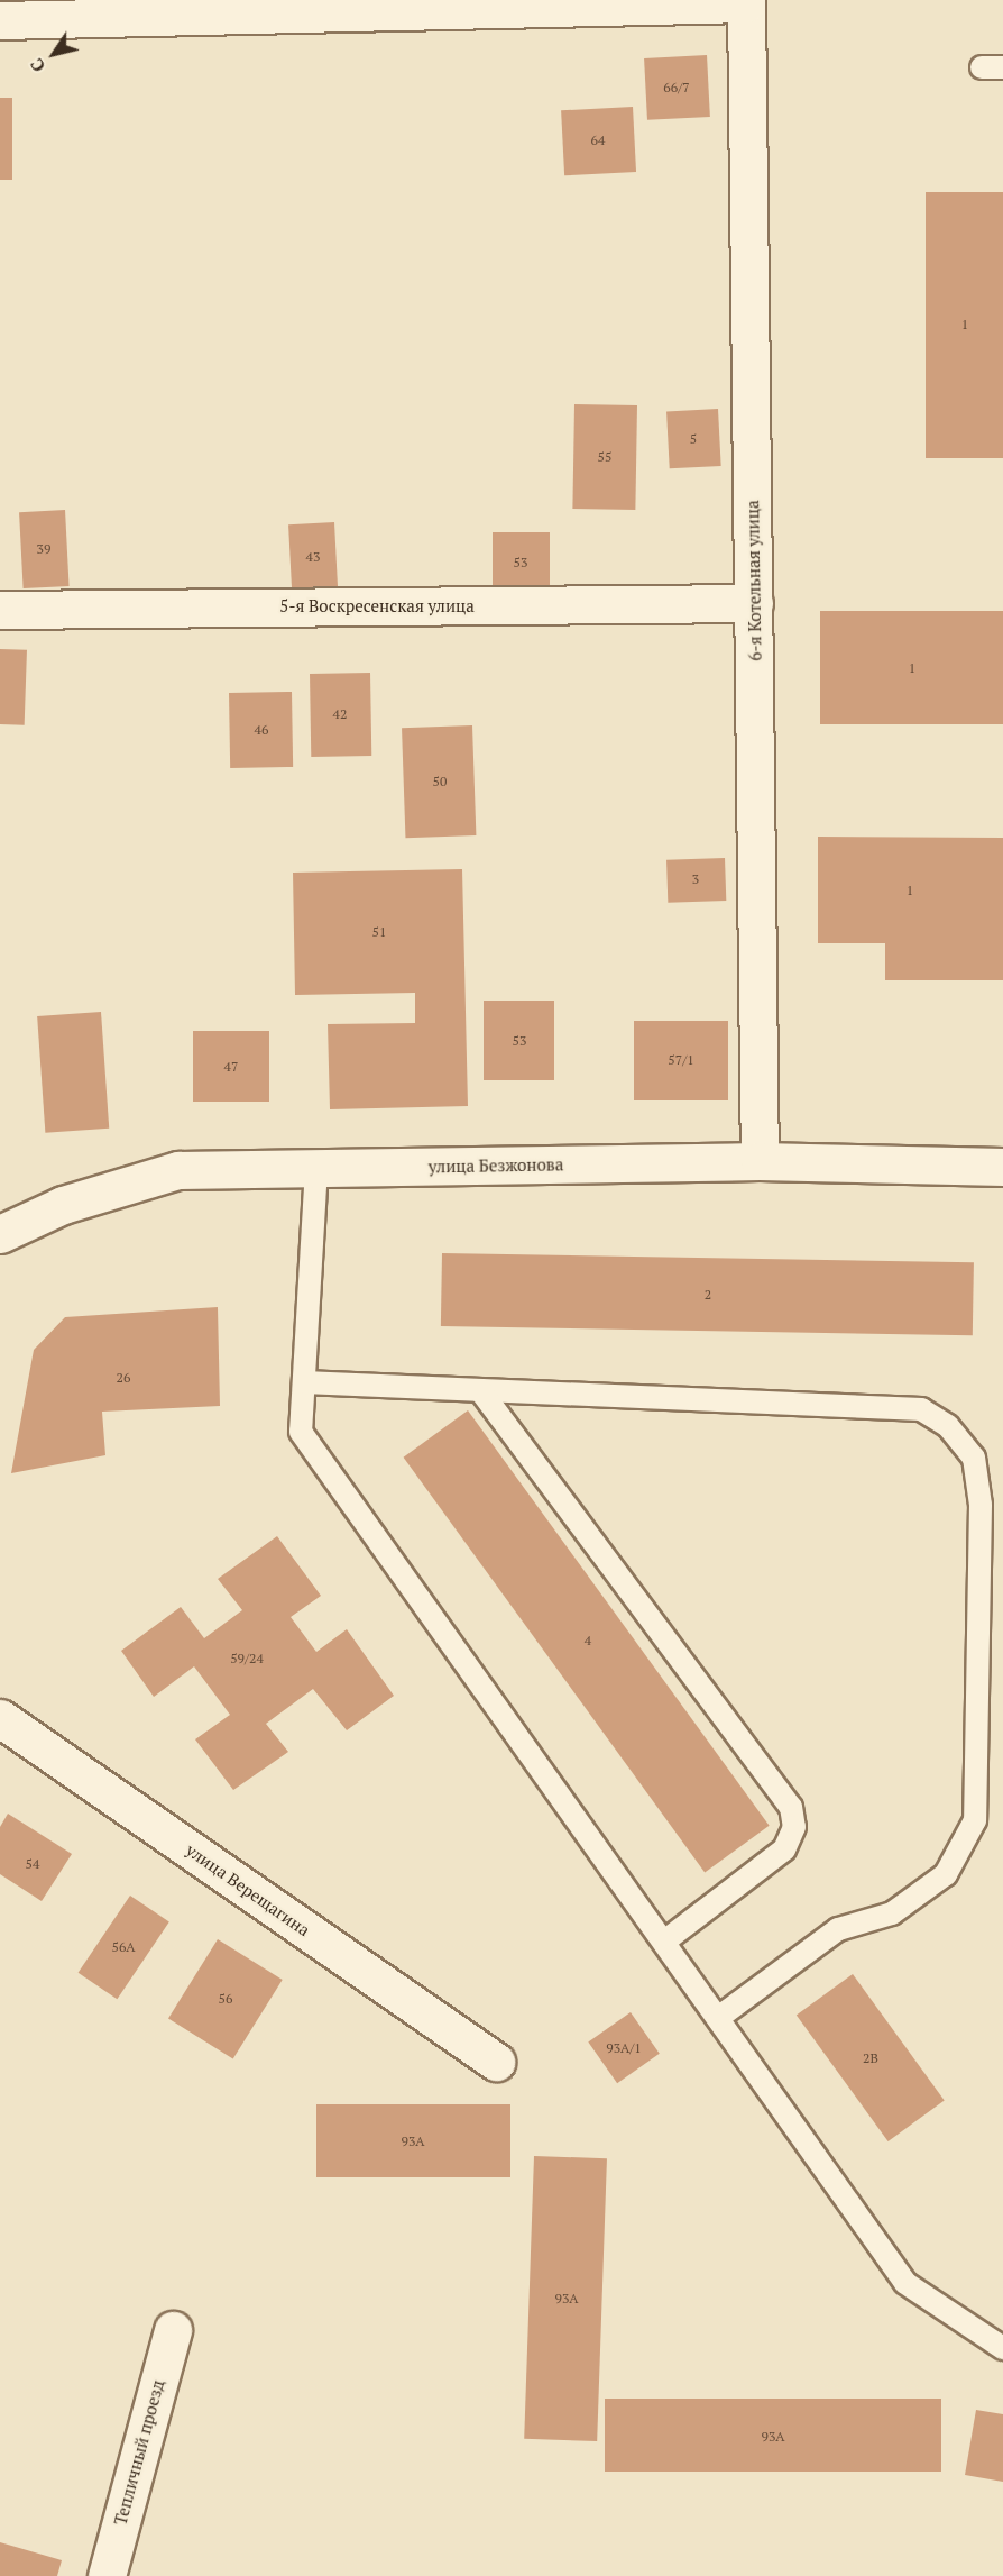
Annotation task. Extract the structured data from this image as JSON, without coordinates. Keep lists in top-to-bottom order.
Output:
{
  "streets": {
    "street": [
      "6-я Котельная улица",
      "5-я Воскресенская улица",
      "улица Безжонова",
      "улица Верещагина",
      "Тепличный проезд"
    ]
  },
  "crossings": [
    ["6-я Котельная улица", "5-я Воскресенская улица"],
    ["6-я Котельная улица", "улица Безжонова"]
  ],
  "house_numbers": [
    "66/7",
    "64",
    "1",
    "5",
    "55",
    "39",
    "43",
    "53",
    "1",
    "42",
    "46",
    "50",
    "3",
    "1",
    "51",
    "53",
    "57/1",
    "47",
    "2",
    "26",
    "4",
    "59/24",
    "54",
    "56А",
    "56",
    "93А/1",
    "2В",
    "93А",
    "93А",
    "93А"
  ],
  "north": "bottom left"
}
